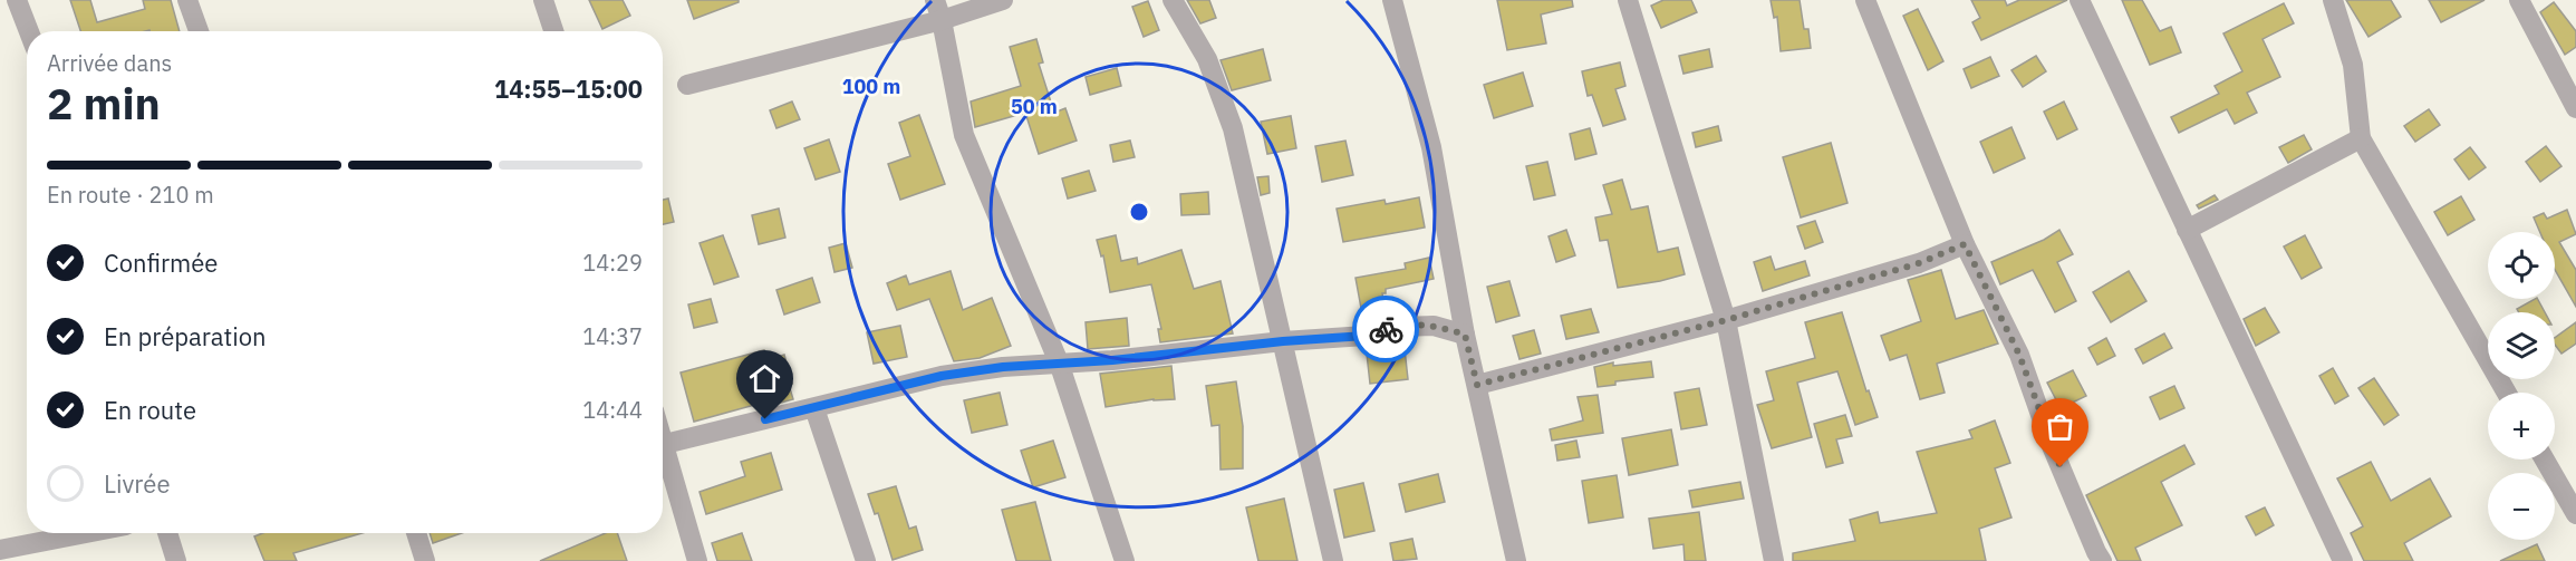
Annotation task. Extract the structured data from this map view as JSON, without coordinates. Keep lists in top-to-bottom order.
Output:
{
  "page": {
    "heading": ["2 min", "Arrivée dans", "14:55–15:00"],
    "bar": "En route · 210 m",
    "list": [
      ["Confirmée", "14:29"],
      ["En préparation", "14:37"],
      ["En route", "14:44"],
      "Livrée"
    ],
    "map_buttons": ["+", "−"]
  },
  "rings": ["100 m", "50 m"]
}
